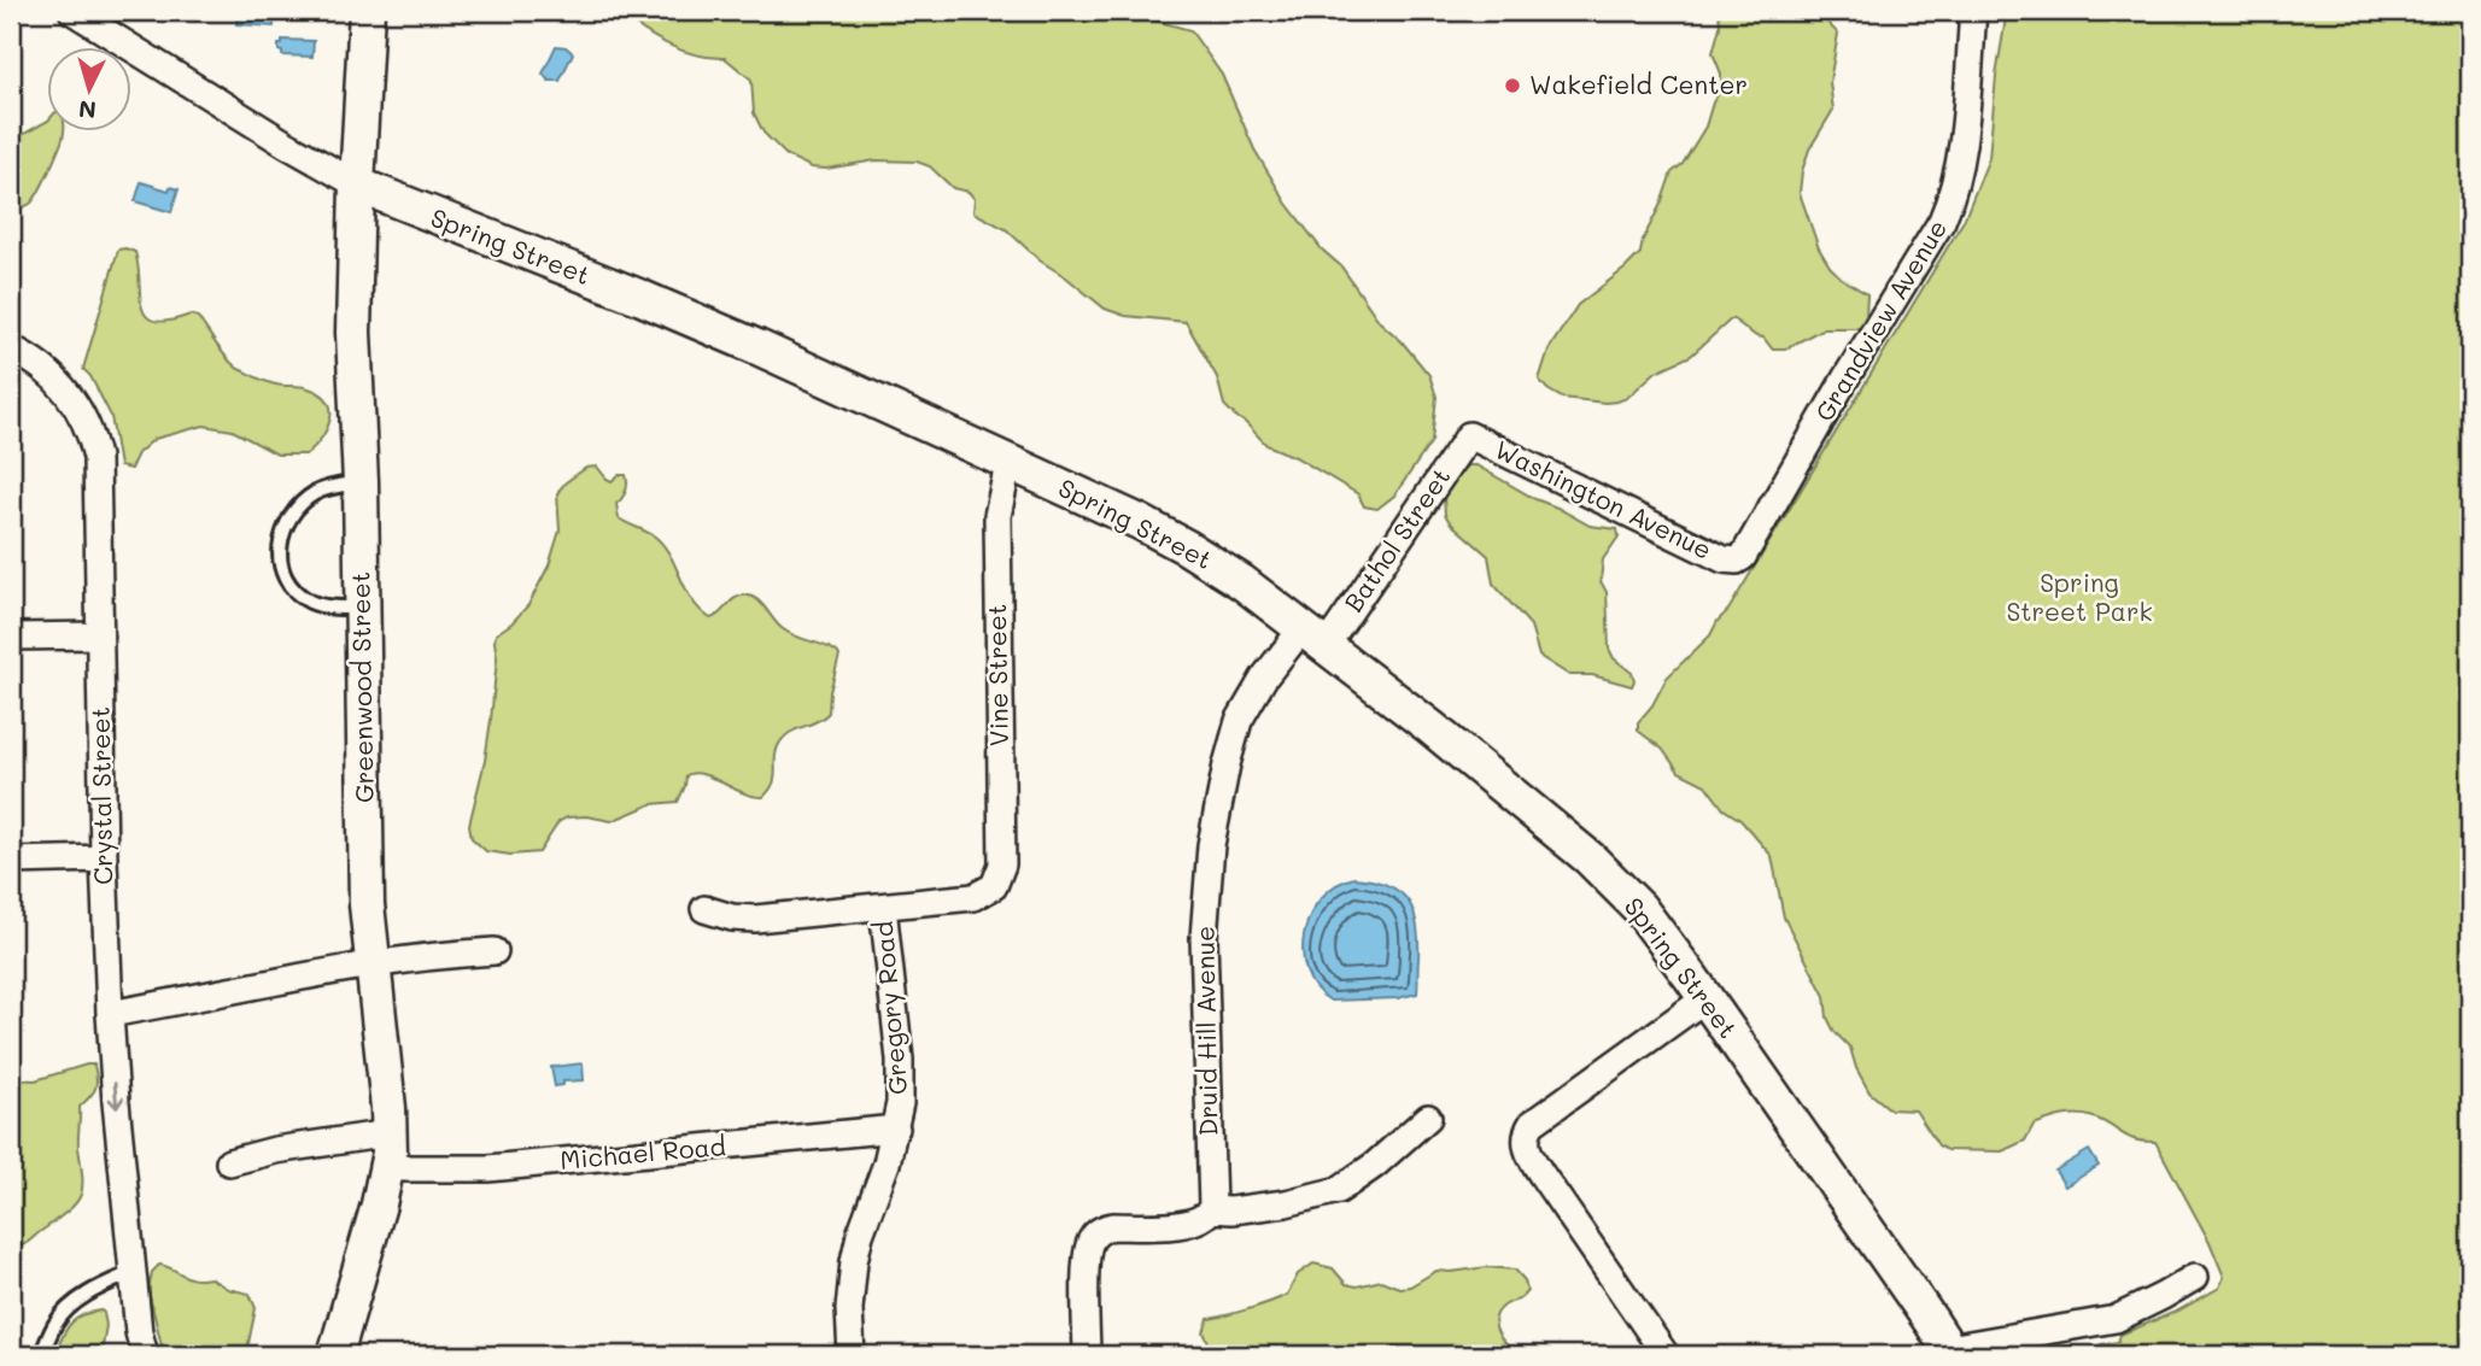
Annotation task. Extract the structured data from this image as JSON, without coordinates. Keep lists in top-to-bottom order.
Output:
{
  "streets": {
    "street": [
      "Spring Street",
      "Grandview Avenue",
      "Washington Avenue",
      "Bathol Street",
      "Vine Street",
      "Greenwood Street",
      "Crystal Street",
      "Gregory Road",
      "Druid Hill Avenue",
      "Michael Road"
    ]
  },
  "crossings": [
    ["Spring Street", "Bathol Street"],
    ["Spring Street", "Vine Street"],
    ["Spring Street", "Greenwood Street"],
    ["Spring Street", "Druid Hill Avenue"],
    ["Grandview Avenue", "Washington Avenue"],
    ["Washington Avenue", "Bathol Street"],
    ["Bathol Street", "Druid Hill Avenue"],
    ["Vine Street", "Gregory Road"],
    ["Greenwood Street", "Michael Road"],
    ["Gregory Road", "Michael Road"]
  ],
  "parks": ["Spring Street Park"],
  "places": ["Wakefield Center"],
  "north": "bottom"
}
